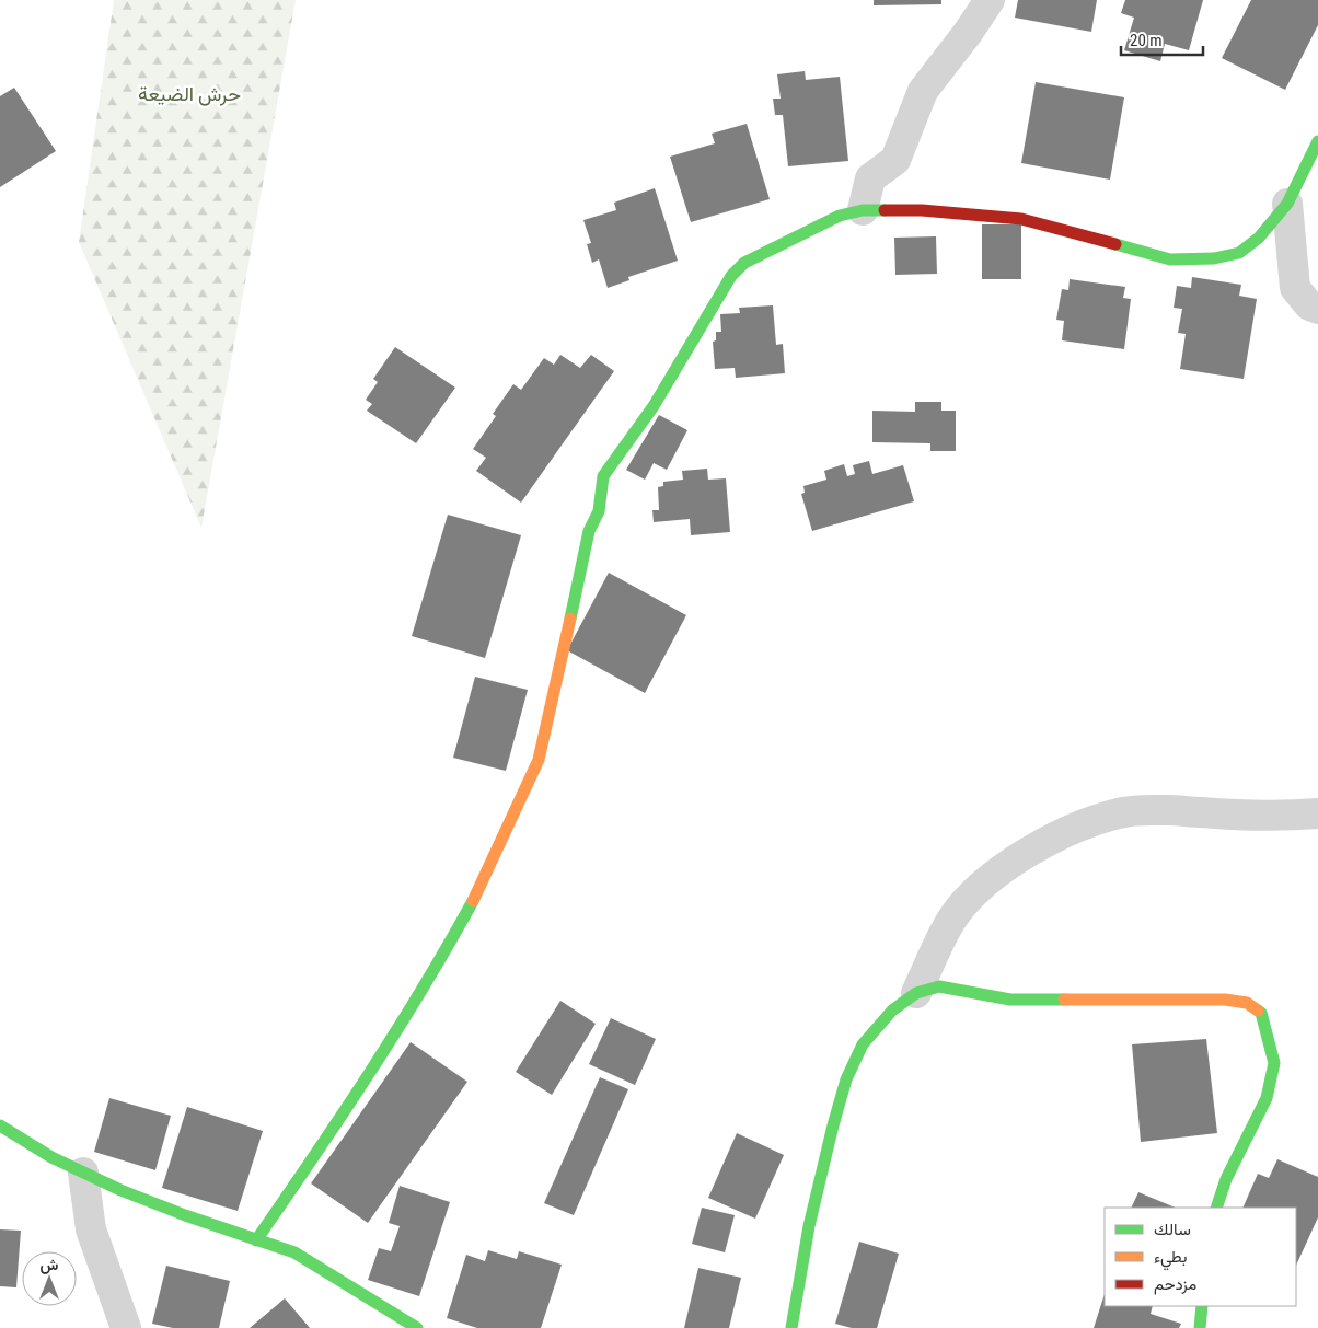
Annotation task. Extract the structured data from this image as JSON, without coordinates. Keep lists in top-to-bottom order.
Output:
{
  "parks": ["حرش الضيعة"],
  "legend": ["سالك", "بطيء", "مزدحم"],
  "scale_bar": "20 m",
  "north": "top"
}
